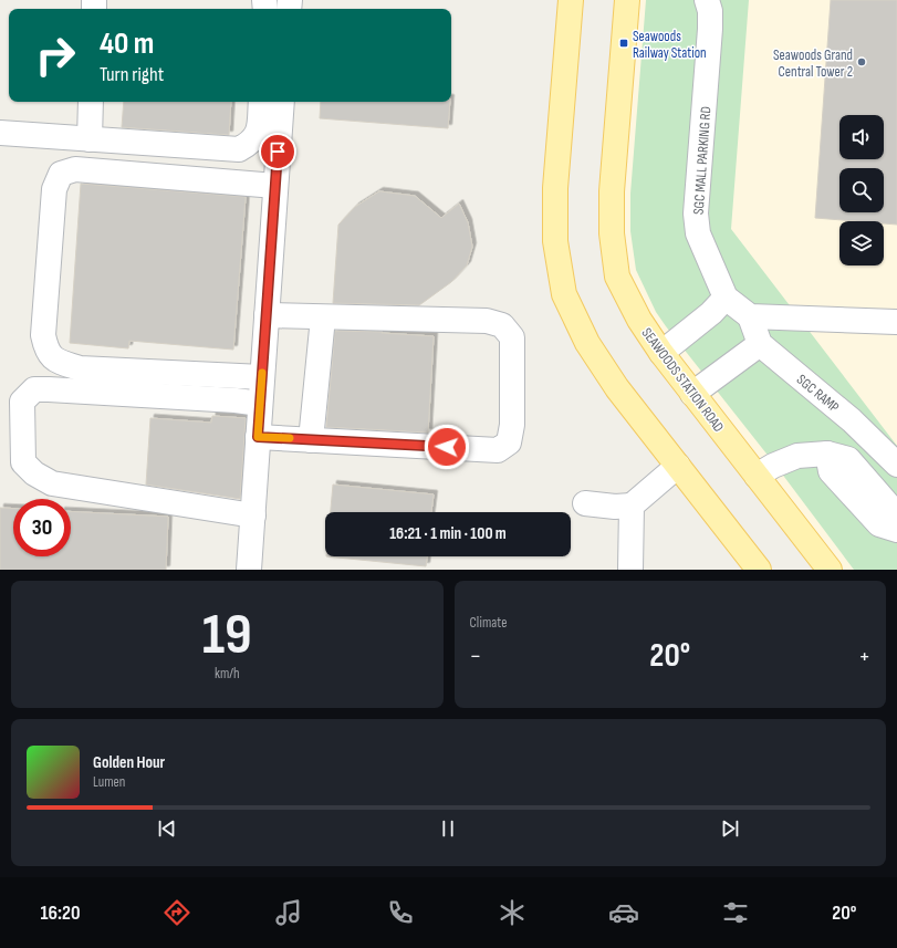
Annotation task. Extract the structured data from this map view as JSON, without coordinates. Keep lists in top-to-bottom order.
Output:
{
  "streets": {
    "main road": ["SEAWOODS STATION ROAD"],
    "street": ["SGC MALL PARKING RD", "SGC RAMP"]
  },
  "places": {
    "transit": ["Seawoods Railway Station"],
    "other": ["Seawoods Grand Central Tower 2"]
  },
  "page": {
    "turn": ["40 m", "Turn right"],
    "limit": "30",
    "trip": "16:21 · 1 min · 100 m",
    "tile": [
      ["19", "km/h"],
      "Climate"
    ],
    "heat": ["−", "20°", "+"],
    "song": ["Golden Hour", "Lumen"],
    "tabs": ["16:20", "20°"]
  }
}
